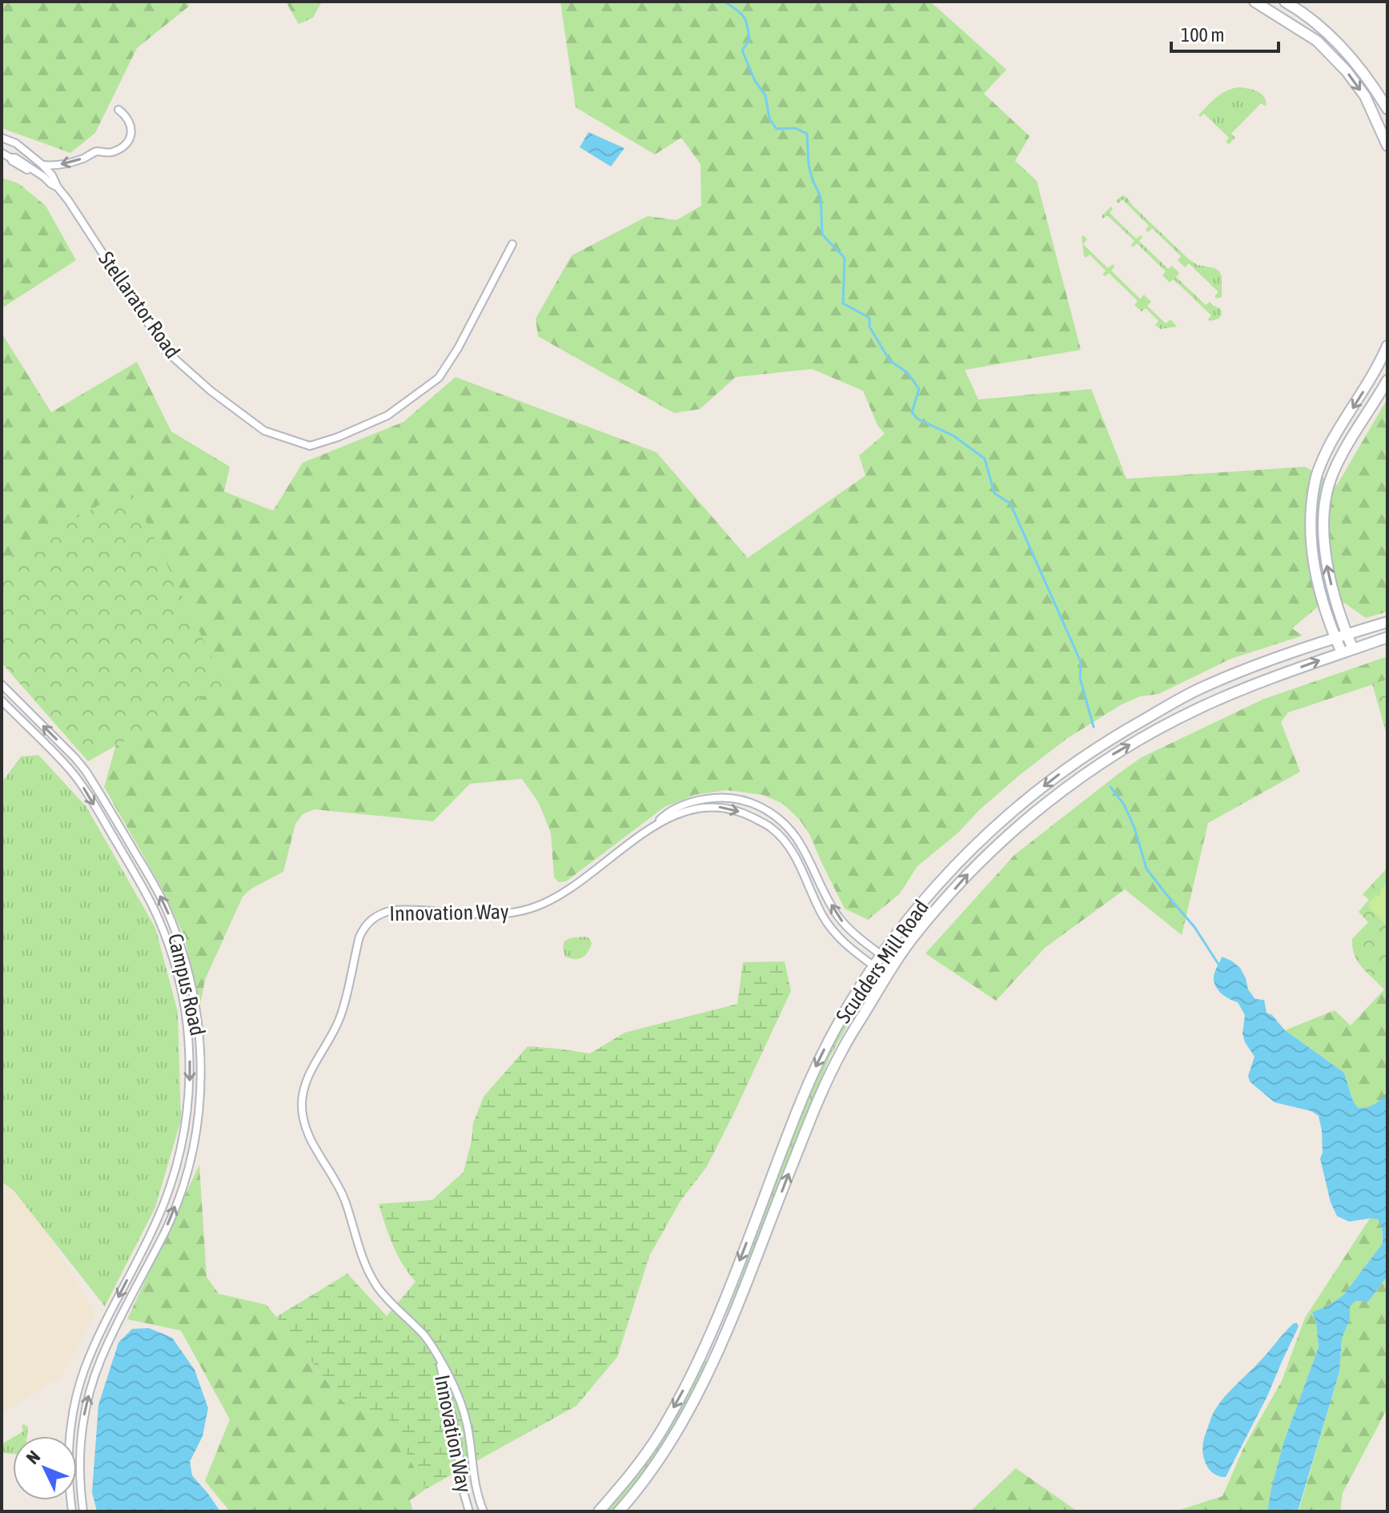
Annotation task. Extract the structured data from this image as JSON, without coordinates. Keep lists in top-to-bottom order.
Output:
{
  "streets": {
    "main road": ["Scudders Mill Road"],
    "street": ["Stellarator Road", "Innovation Way", "Campus Road"]
  },
  "crossings": [
    ["Innovation Way", "Scudders Mill Road"]
  ],
  "scale_bar": "100 m",
  "north": "top left"
}
